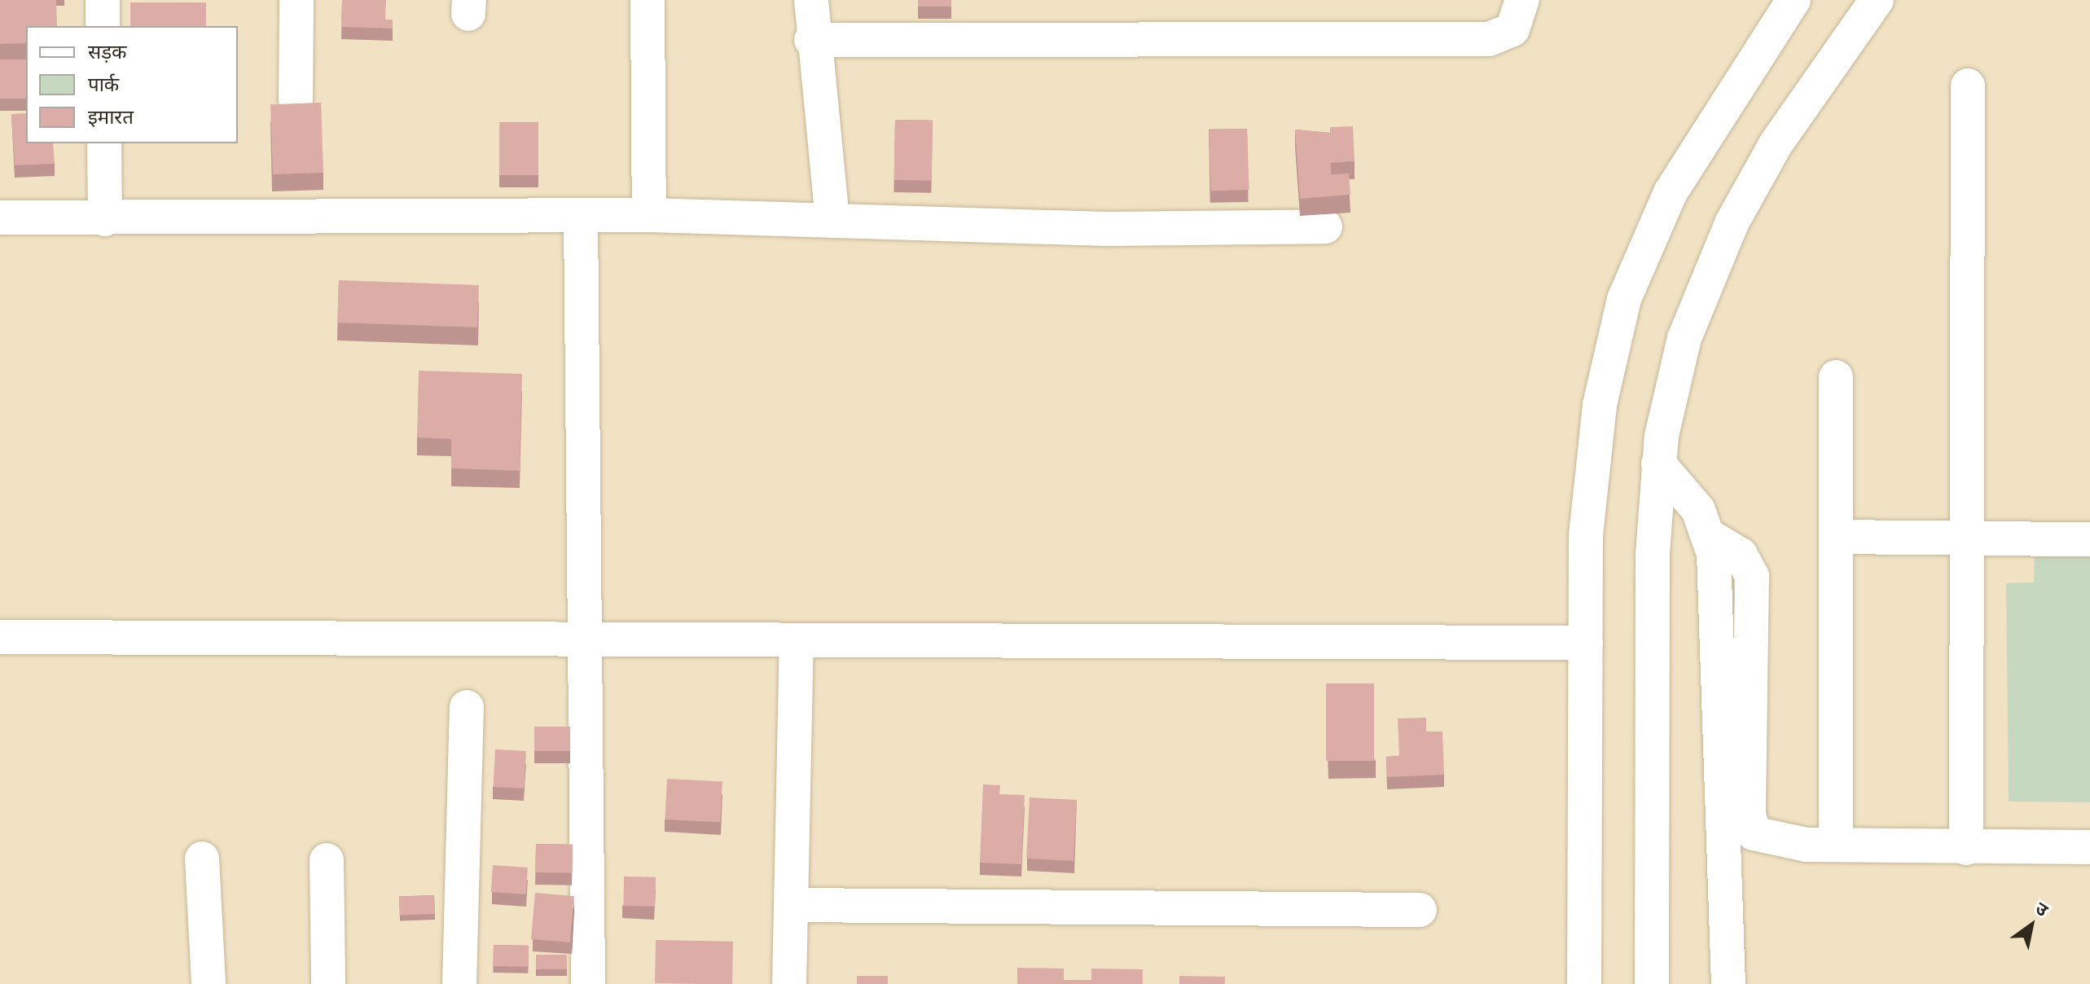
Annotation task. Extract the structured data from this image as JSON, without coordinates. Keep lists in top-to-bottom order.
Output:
{
  "legend": ["सड़क", "पार्क", "इमारत"],
  "north": "top right"
}
